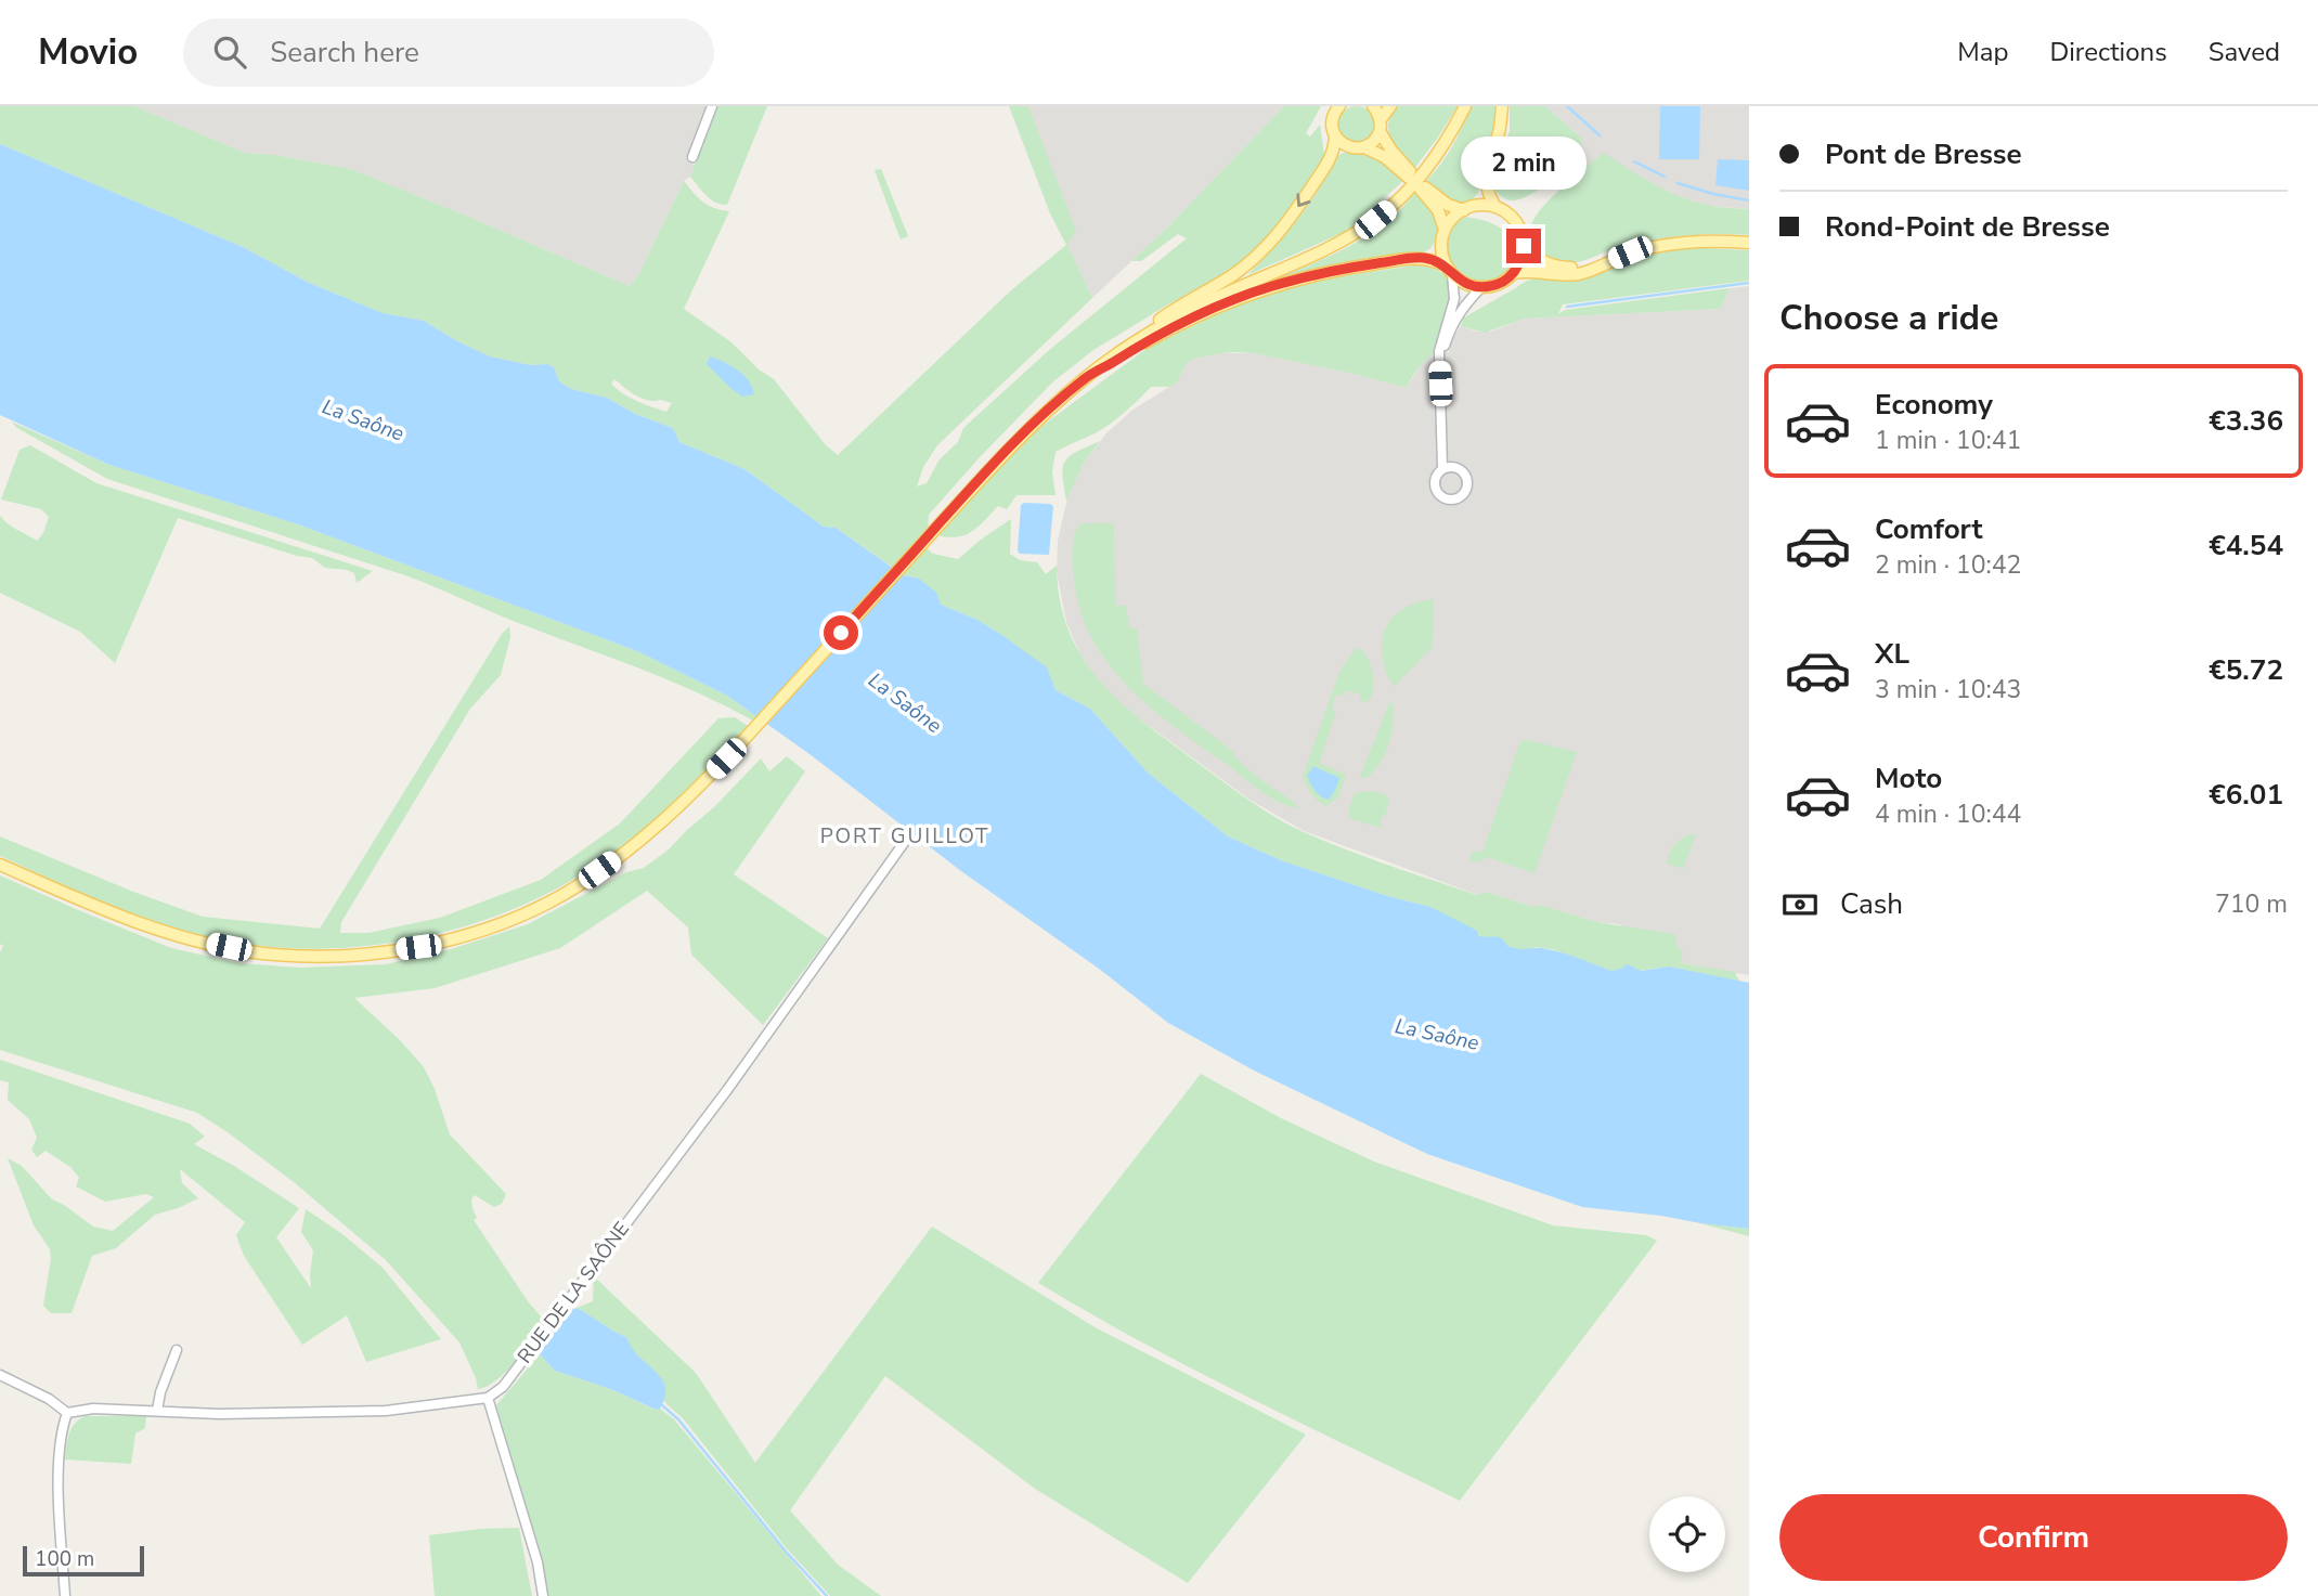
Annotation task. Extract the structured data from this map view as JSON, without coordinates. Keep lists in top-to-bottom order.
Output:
{
  "streets": {
    "street": ["RUE DE LA SAÔNE"]
  },
  "districts": ["PORT GUILLOT"],
  "water": ["La Saône"],
  "scale_bar": "100 m",
  "page": {
    "header": "Movio",
    "search": "Search here",
    "nav": ["Map", "Directions", "Saved"],
    "banner": ["Pont de Bresse", "Rond-Point de Bresse"],
    "bubble": "2 min",
    "heading": "Choose a ride",
    "list": [
      {
        "name": "Economy",
        "note": "1 min · 10:41",
        "value": "€3.36"
      },
      {
        "name": "Comfort",
        "note": "2 min · 10:42",
        "value": "€4.54"
      },
      {
        "name": "XL",
        "note": "3 min · 10:43",
        "value": "€5.72"
      },
      {
        "name": "Moto",
        "note": "4 min · 10:44",
        "value": "€6.01"
      }
    ],
    "pay": ["Cash", "710 m"],
    "buttons": "Confirm",
    "scale": "100 m"
  }
}
